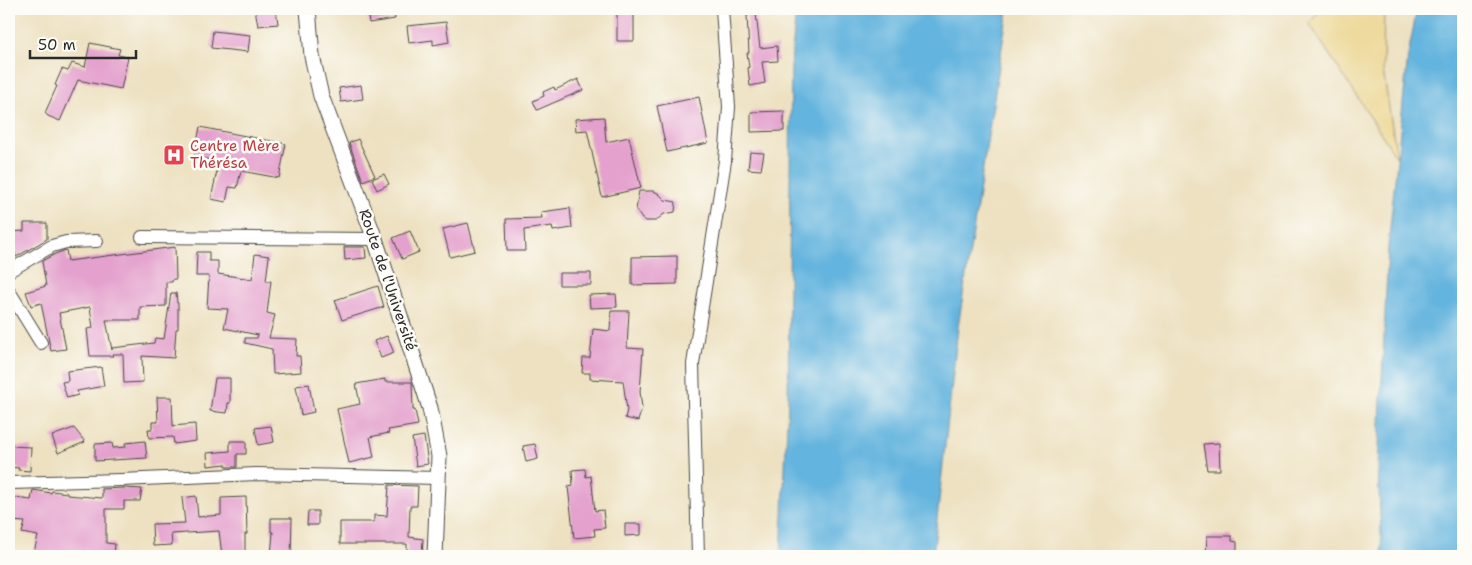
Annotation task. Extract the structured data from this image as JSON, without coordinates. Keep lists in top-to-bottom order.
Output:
{
  "streets": {
    "street": ["Route de l'Université"]
  },
  "places": {
    "hospital": ["Centre Mère Thérésa"]
  },
  "scale_bar": "50 m"
}
